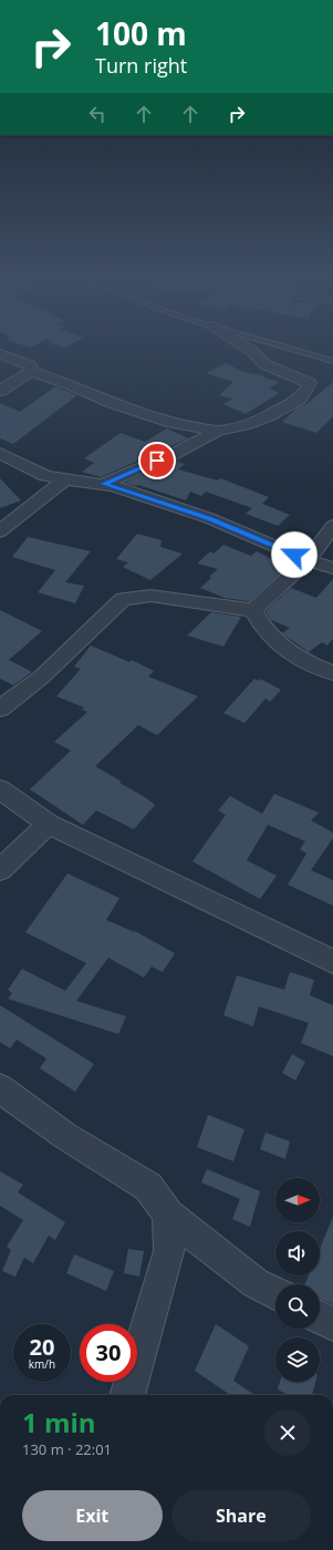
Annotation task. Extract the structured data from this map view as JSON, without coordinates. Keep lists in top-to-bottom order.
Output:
{
  "north": "right",
  "page": {
    "turn": ["100 m", "Turn right"],
    "speed": "20 km/h",
    "limit": "30",
    "heading": ["1 min", "130 m · 22:01"],
    "buttons": ["Exit", "Share"]
  }
}
